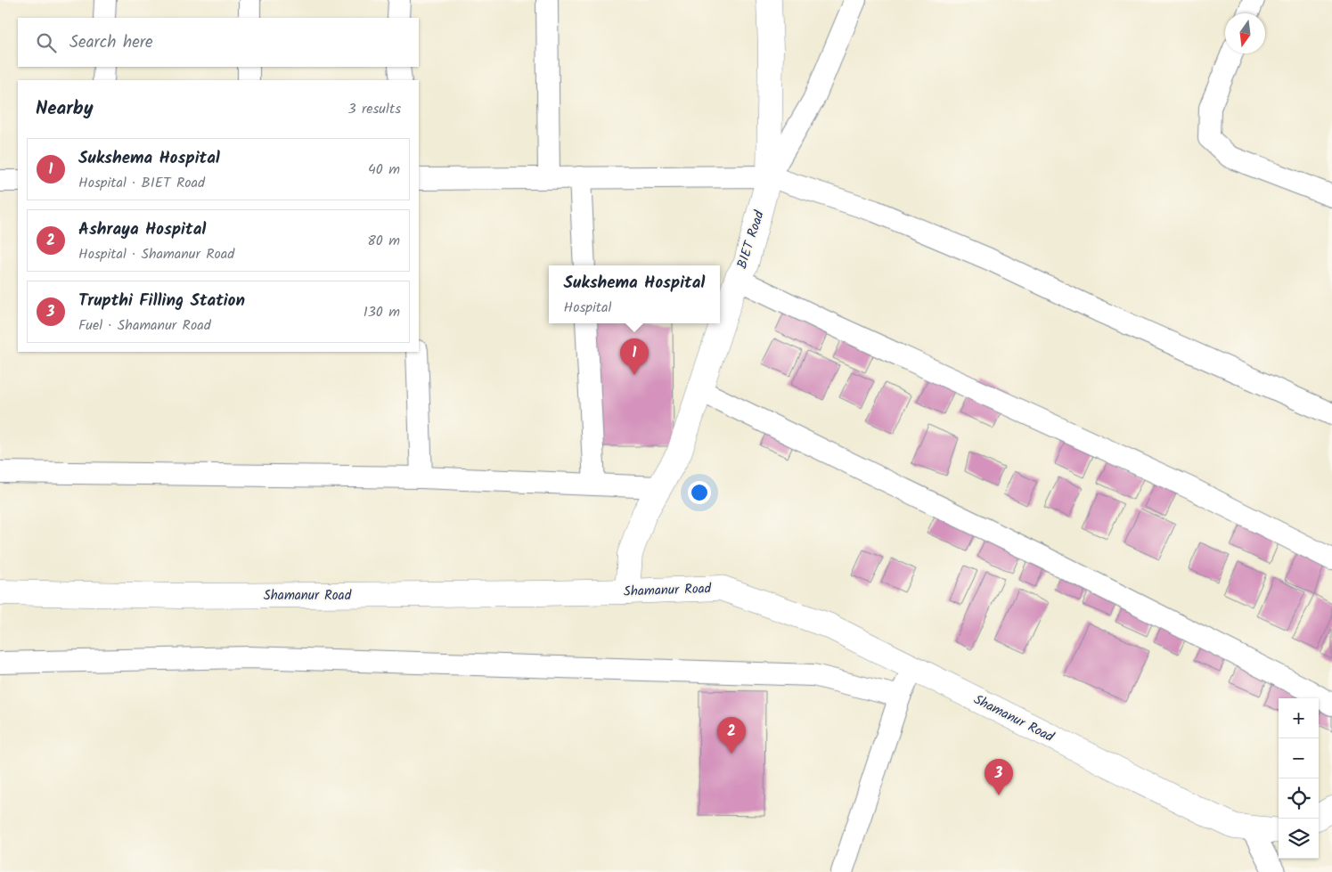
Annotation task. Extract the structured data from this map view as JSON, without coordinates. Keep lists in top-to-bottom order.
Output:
{
  "streets": {
    "main road": ["BIET Road", "Shamanur Road"]
  },
  "crossings": [
    ["BIET Road", "Shamanur Road"]
  ],
  "north": "bottom",
  "page": {
    "search": "Search here",
    "heading": ["Nearby", "3 results"],
    "list": [
      {
        "mark": "1",
        "name": "Sukshema Hospital",
        "note": "Hospital · BIET Road",
        "value": "40 m"
      },
      {
        "mark": "2",
        "name": "Ashraya Hospital",
        "note": "Hospital · Shamanur Road",
        "value": "80 m"
      },
      {
        "mark": "3",
        "name": "Trupthi Filling Station",
        "note": "Fuel · Shamanur Road",
        "value": "130 m"
      }
    ],
    "popup": ["Sukshema Hospital", "Hospital"],
    "pins": ["1", "2", "3"],
    "map_buttons": ["+", "−"]
  }
}
